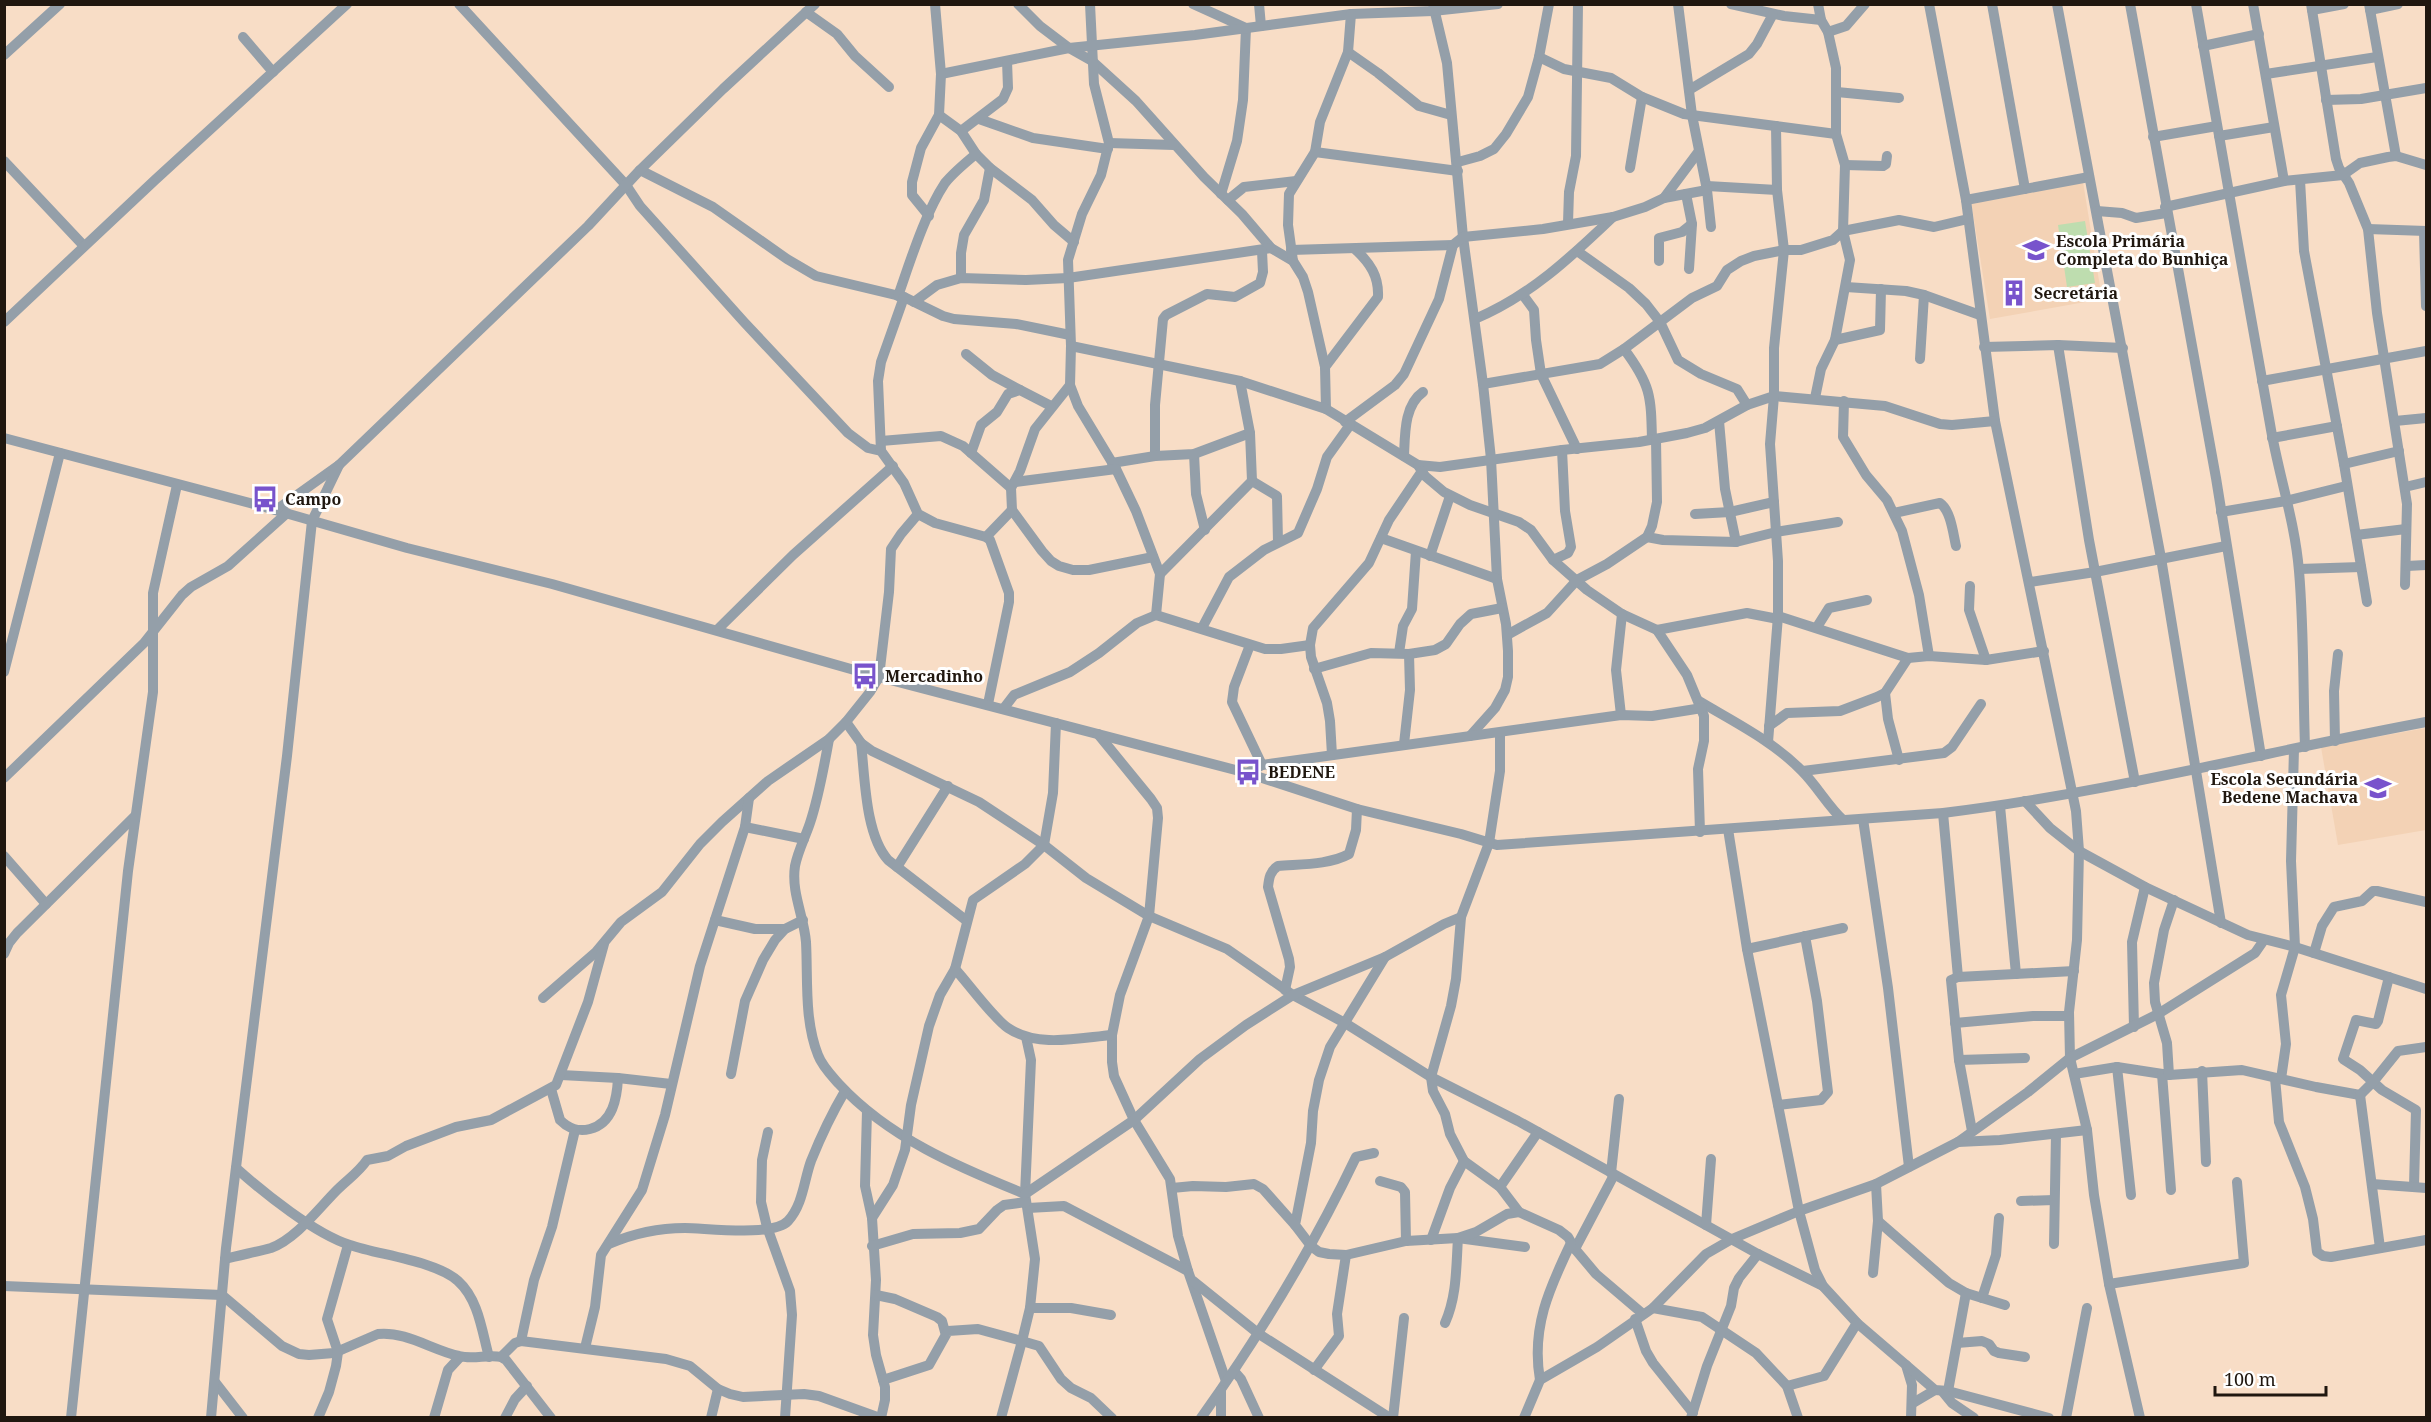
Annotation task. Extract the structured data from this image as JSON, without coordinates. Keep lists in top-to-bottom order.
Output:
{
  "places": {
    "school or university": ["Escola Primária Completa do Bunhiça", "Escola Secundária Bedene Machava"],
    "building": ["Secretária"],
    "bus stop": ["Campo", "Mercadinho", "BEDENE"]
  },
  "scale_bar": "100 m"
}
